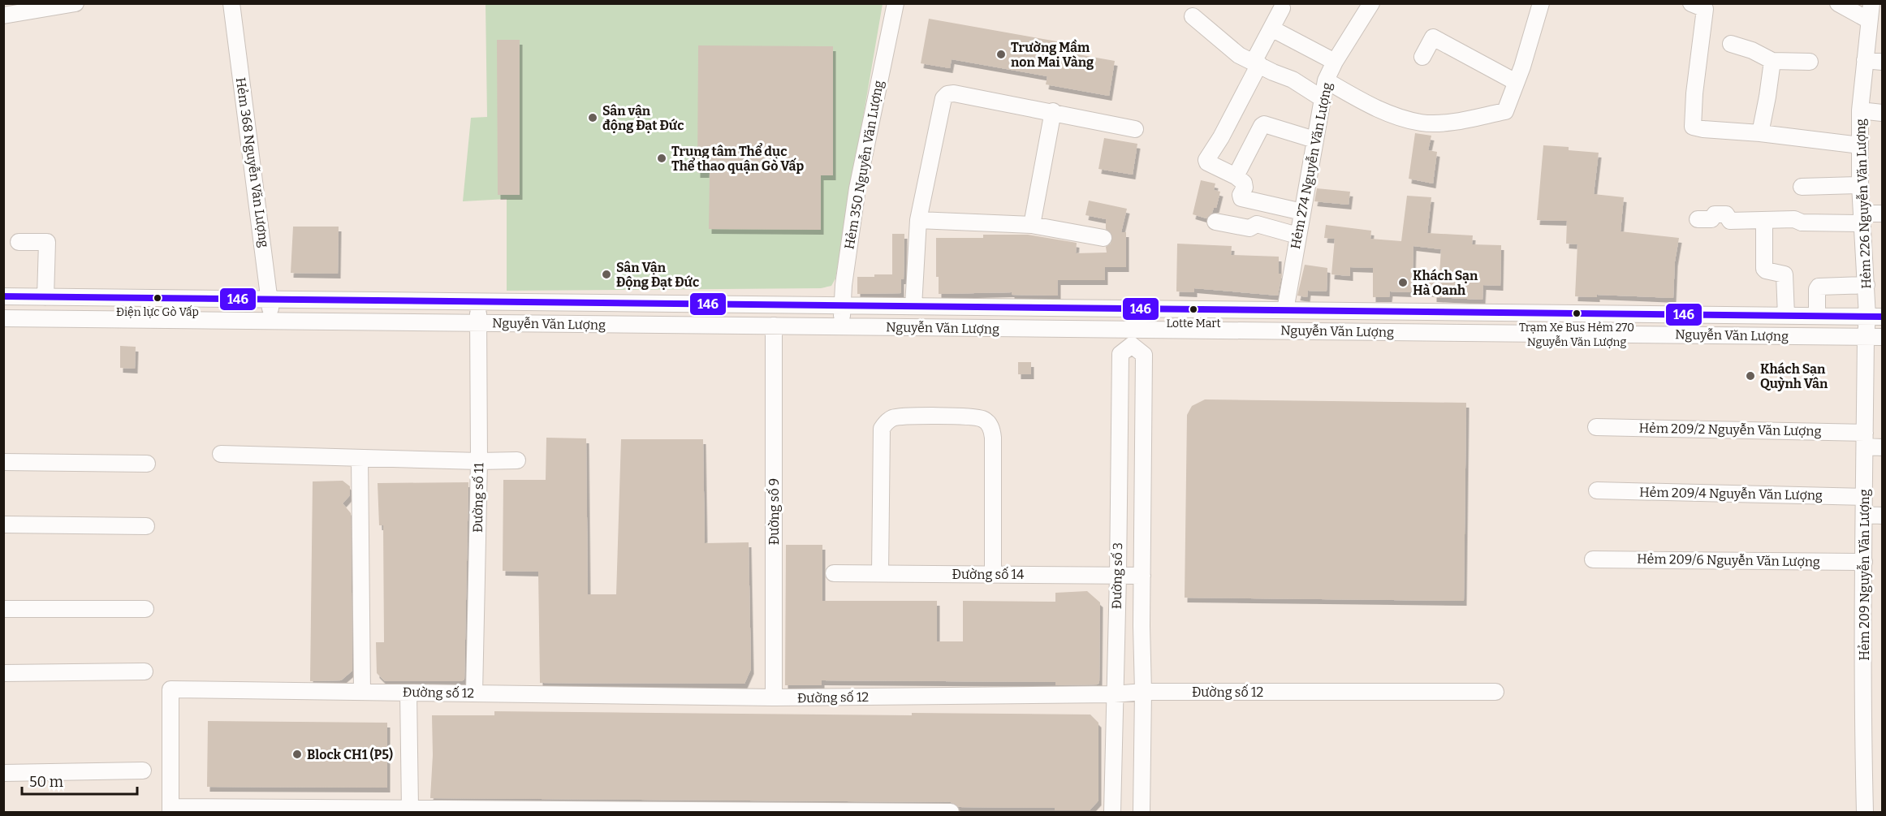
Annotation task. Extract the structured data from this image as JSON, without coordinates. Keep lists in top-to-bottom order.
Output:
{
  "streets": {
    "street": [
      "Hẻm 368 Nguyễn Văn Lượng",
      "Hẻm 350 Nguyễn Văn Lượng",
      "Hẻm 274 Nguyễn Văn Lượng",
      "Hẻm 226 Nguyễn Văn Lượng",
      "Nguyễn Văn Lượng",
      "Hẻm 209/2 Nguyễn Văn Lượng",
      "Hẻm 209/4 Nguyễn Văn Lượng",
      "Đường số 11",
      "Đường số 9",
      "Hẻm 209/6 Nguyễn Văn Lượng",
      "Đường số 14",
      "Hẻm 209 Nguyễn Văn Lượng",
      "Đường số 3",
      "Đường số 12"
    ]
  },
  "crossings": [
    ["Hẻm 368 Nguyễn Văn Lượng", "Nguyễn Văn Lượng"],
    ["Hẻm 350 Nguyễn Văn Lượng", "Nguyễn Văn Lượng"],
    ["Hẻm 274 Nguyễn Văn Lượng", "Nguyễn Văn Lượng"],
    ["Hẻm 226 Nguyễn Văn Lượng", "Nguyễn Văn Lượng"],
    ["Hẻm 226 Nguyễn Văn Lượng", "Hẻm 209 Nguyễn Văn Lượng"],
    ["Nguyễn Văn Lượng", "Đường số 11"],
    ["Nguyễn Văn Lượng", "Đường số 9"],
    ["Nguyễn Văn Lượng", "Hẻm 209 Nguyễn Văn Lượng"],
    ["Nguyễn Văn Lượng", "Đường số 3"],
    ["Hẻm 209/2 Nguyễn Văn Lượng", "Hẻm 209 Nguyễn Văn Lượng"],
    ["Hẻm 209/4 Nguyễn Văn Lượng", "Hẻm 209 Nguyễn Văn Lượng"],
    ["Đường số 11", "Đường số 12"],
    ["Đường số 9", "Đường số 12"],
    ["Hẻm 209/6 Nguyễn Văn Lượng", "Hẻm 209 Nguyễn Văn Lượng"],
    ["Đường số 14", "Đường số 3"],
    ["Đường số 3", "Đường số 12"]
  ],
  "places": [
    "Trường Mầm non Mai Vàng",
    "Sân vận động Đạt Đức",
    "Trung tâm Thể dục Thể thao quận Gò Vấp",
    "Sân Vận Động Đạt Đức",
    "Khách Sạn Hà Oanh",
    "Điện lực Gò Vấp",
    "Lotte Mart",
    "Trạm Xe Bus Hẻm 270 Nguyễn Văn Lượng",
    "Khách Sạn Quỳnh Vân",
    "Block CH1 (P5)"
  ],
  "lines": ["transit line 146"],
  "scale_bar": "50 m"
}
